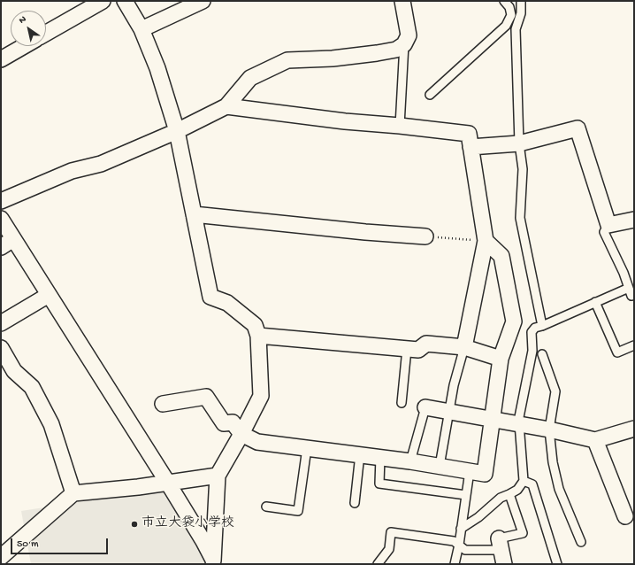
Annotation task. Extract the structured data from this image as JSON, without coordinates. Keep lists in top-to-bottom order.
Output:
{
  "places": ["市立大袋小学校"],
  "scale_bar": "50 m",
  "north": "top left"
}
